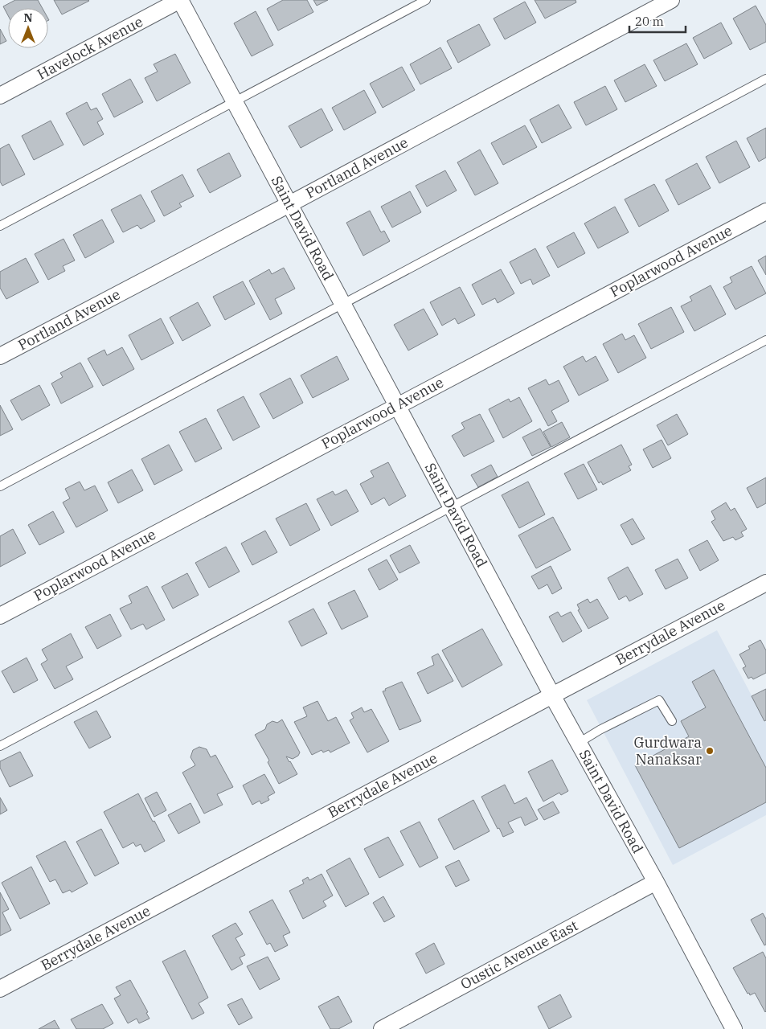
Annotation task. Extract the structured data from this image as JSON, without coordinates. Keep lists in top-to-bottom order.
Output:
{
  "streets": {
    "street": [
      "Havelock Avenue",
      "Portland Avenue",
      "Saint David Road",
      "Poplarwood Avenue",
      "Berrydale Avenue",
      "Oustic Avenue East"
    ]
  },
  "crossings": [
    ["Havelock Avenue", "Saint David Road"],
    ["Portland Avenue", "Saint David Road"],
    ["Saint David Road", "Poplarwood Avenue"],
    ["Saint David Road", "Berrydale Avenue"],
    ["Saint David Road", "Oustic Avenue East"]
  ],
  "places": ["Gurdwara Nanaksar"],
  "scale_bar": "20 m",
  "north": "top"
}
